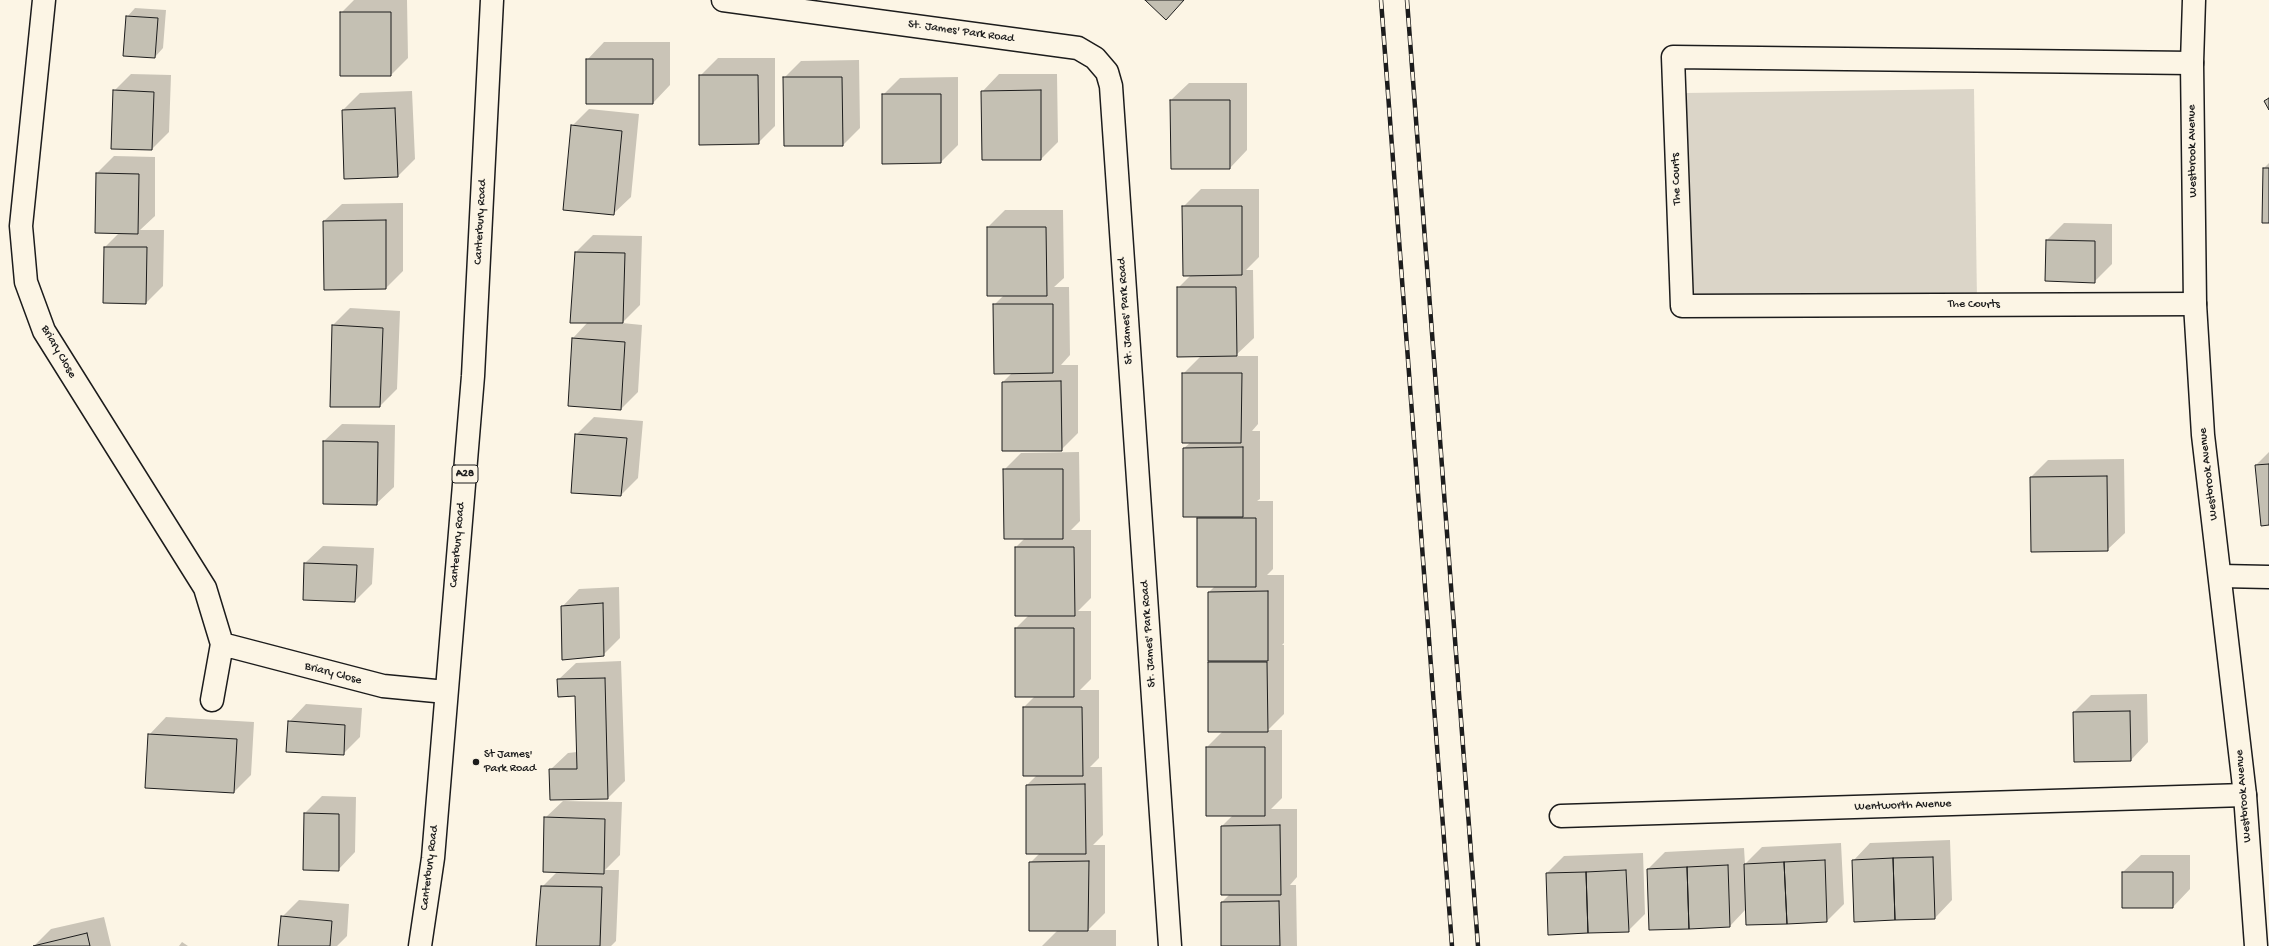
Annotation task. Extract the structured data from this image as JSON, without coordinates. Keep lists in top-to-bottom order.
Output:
{
  "streets": {
    "main road": [
      "St. James' Park Road",
      "Westbrook Avenue",
      "The Courts",
      "Canterbury Road",
      "Briary Close",
      "A28",
      "Wentworth Avenue"
    ]
  },
  "crossings": [
    ["Westbrook Avenue", "The Courts"],
    ["Westbrook Avenue", "Wentworth Avenue"],
    ["Canterbury Road", "Briary Close"]
  ],
  "places": ["St James' Park Road"]
}
